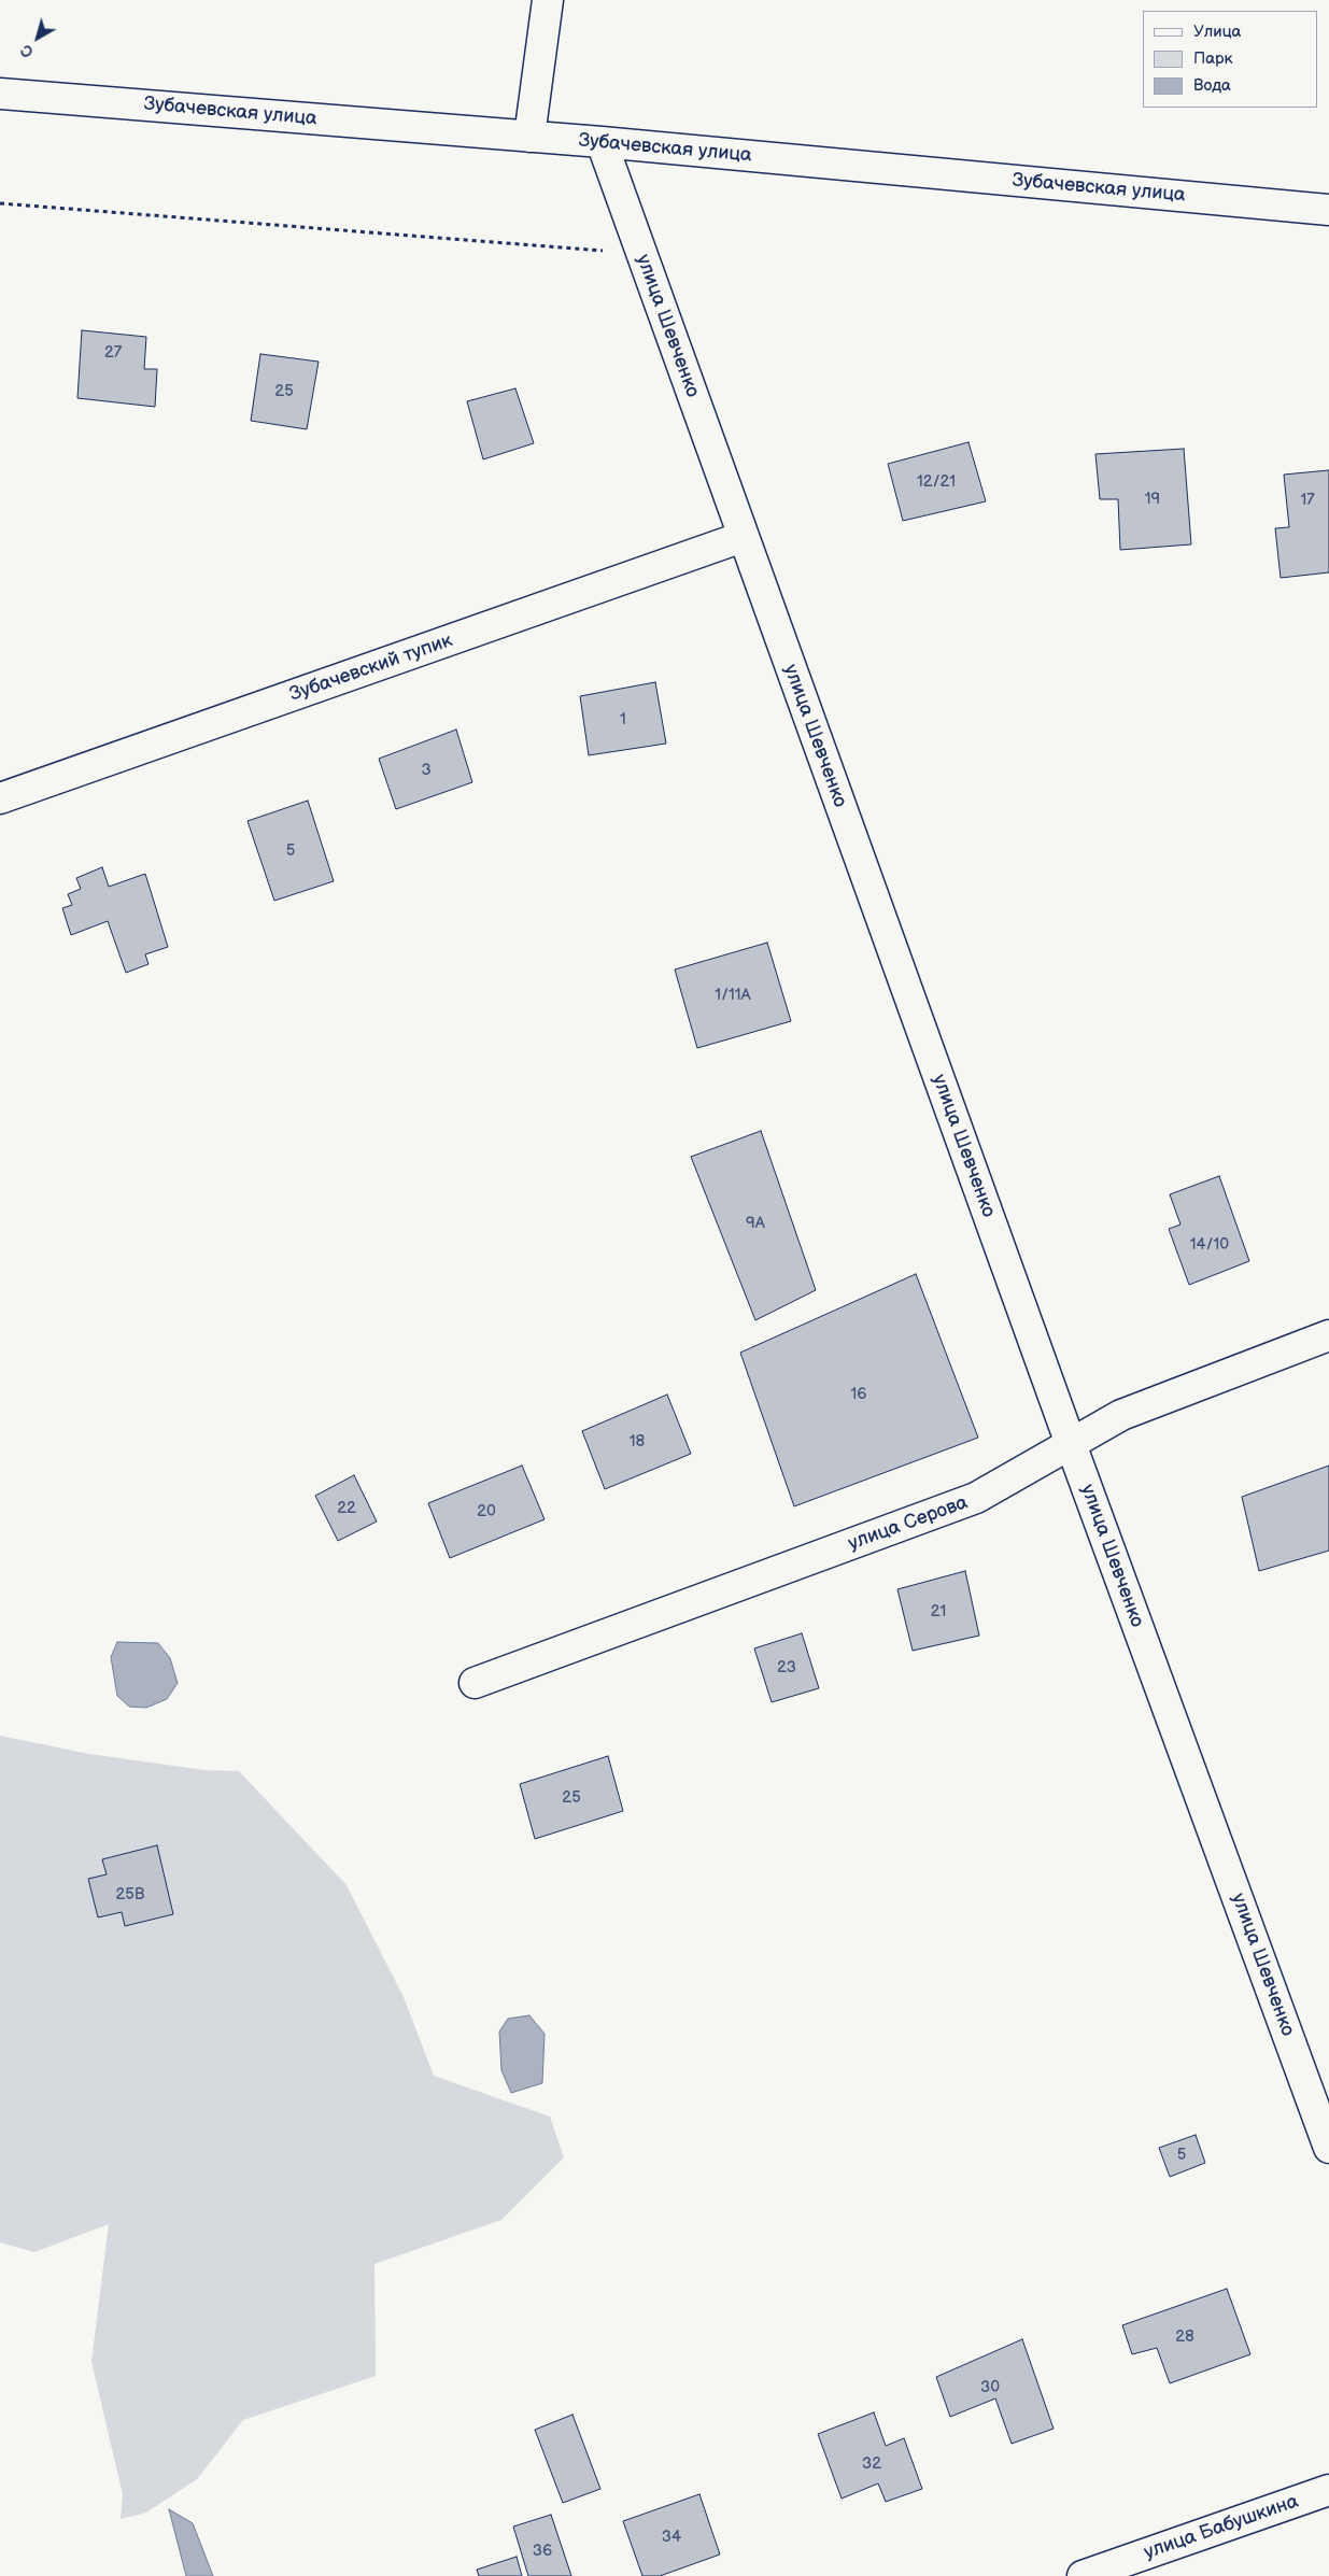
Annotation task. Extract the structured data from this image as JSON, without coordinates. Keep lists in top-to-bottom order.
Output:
{
  "streets": {
    "street": [
      "Зубачевская улица",
      "улица Шевченко",
      "Зубачевский тупик",
      "улица Серова",
      "улица Бабушкина"
    ]
  },
  "crossings": [
    ["Зубачевская улица", "улица Шевченко"],
    ["улица Шевченко", "Зубачевский тупик"],
    ["улица Шевченко", "улица Серова"]
  ],
  "house_numbers": [
    "27",
    "25",
    "12/21",
    "19",
    "17",
    "1",
    "3",
    "5",
    "1/11А",
    "9А",
    "14/10",
    "16",
    "18",
    "22",
    "20",
    "21",
    "23",
    "25",
    "25В",
    "5",
    "28",
    "30",
    "32",
    "34",
    "36"
  ],
  "legend": ["Улица", "Парк", "Вода"],
  "north": "bottom left"
}
